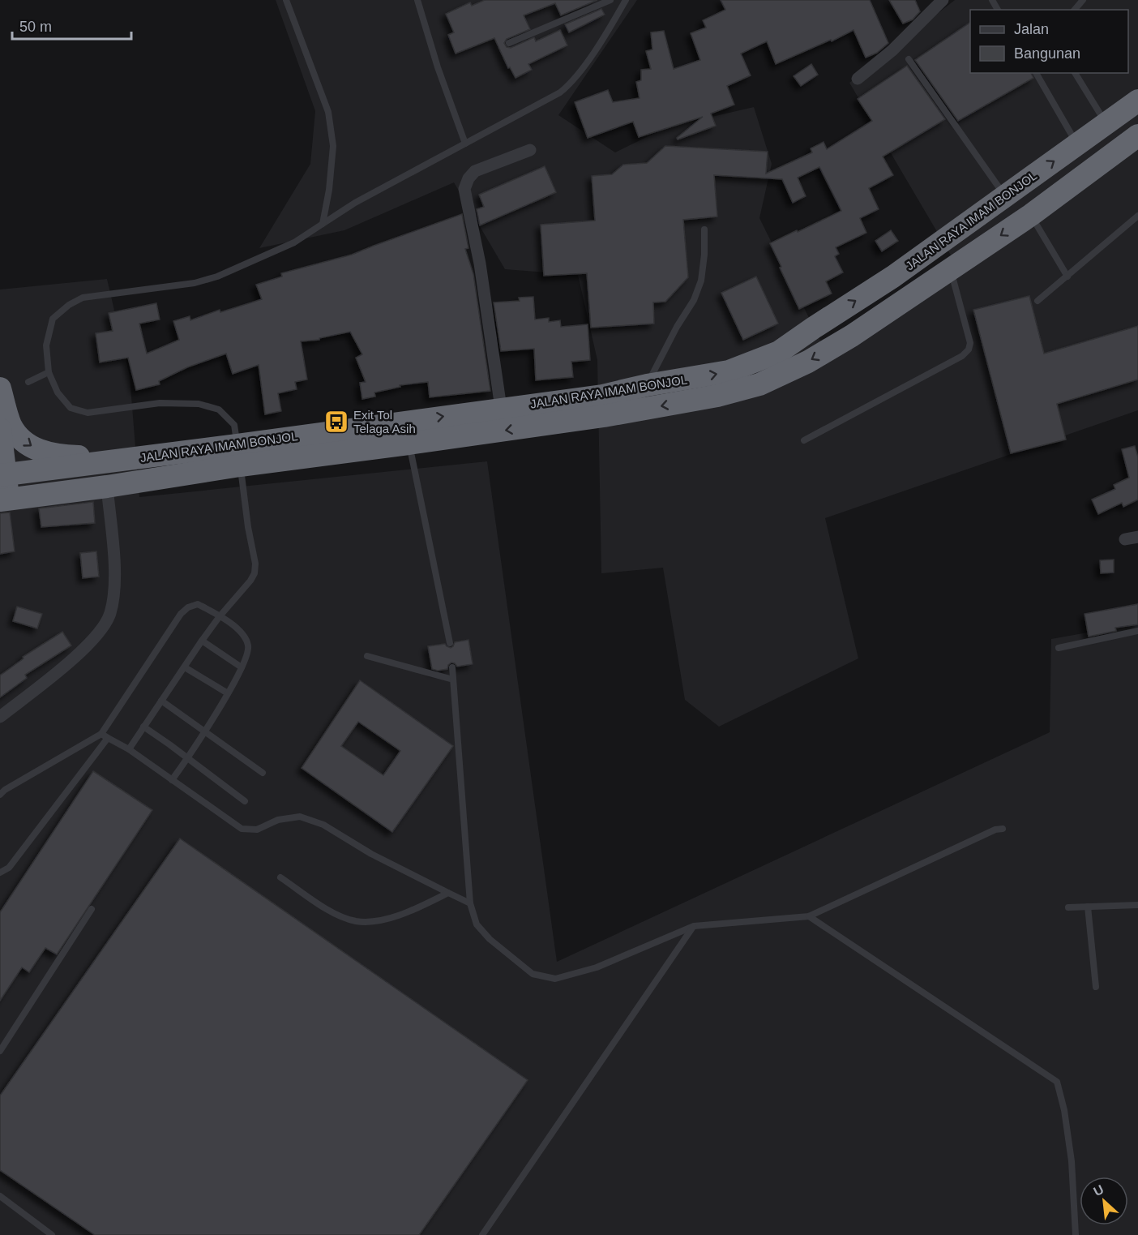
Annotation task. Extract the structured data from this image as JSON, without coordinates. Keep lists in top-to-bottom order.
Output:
{
  "streets": {
    "highway": ["JALAN RAYA IMAM BONJOL"]
  },
  "places": {
    "bus stop": ["Exit Tol Telaga Asih"]
  },
  "legend": ["Jalan", "Bangunan"],
  "scale_bar": "50 m",
  "north": "top left"
}
